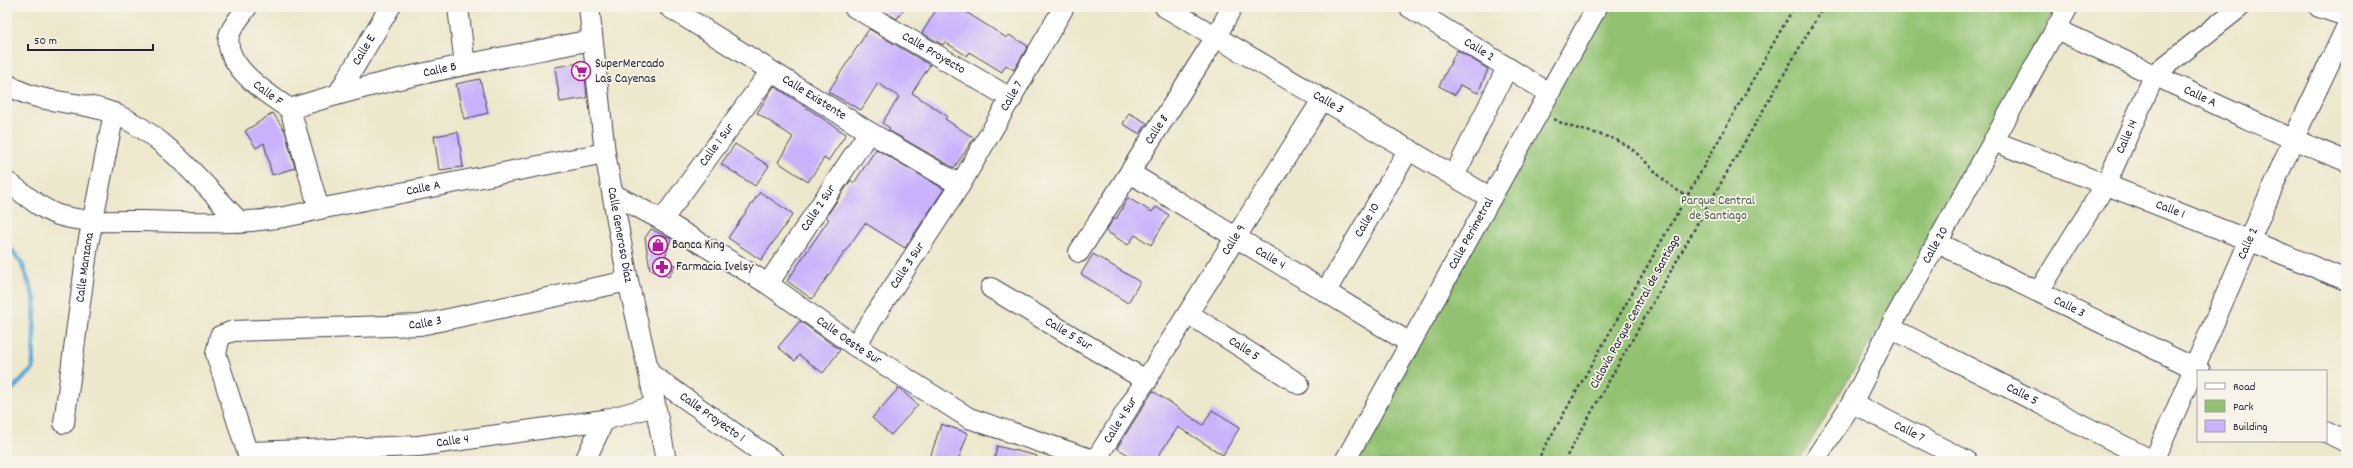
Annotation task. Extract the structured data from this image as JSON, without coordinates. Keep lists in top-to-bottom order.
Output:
{
  "streets": {
    "street": [
      "Calle E",
      "Calle 2",
      "Calle Proyecto",
      "Calle B",
      "Calle F",
      "Calle A",
      "Calle 7",
      "Calle Existente",
      "Calle 3",
      "Calle 8",
      "Calle 14",
      "Calle 1 Sur",
      "Calle 2 Sur",
      "Calle 1",
      "Calle 10",
      "Calle Perimetral",
      "Calle Generoso Díaz",
      "Calle 9",
      "Calle 20",
      "Calle 4",
      "Calle 3 Sur",
      "Calle Manzana",
      "Calle 5 Sur",
      "Calle Oeste Sur",
      "Calle 5",
      "Calle Proyecto 1",
      "Calle 4 Sur"
    ],
    "path": ["Ciclovía Parque Central de Santiago"]
  },
  "crossings": [
    ["Calle E", "Calle B"],
    ["Calle 2", "Calle A"],
    ["Calle 2", "Calle 3"],
    ["Calle 2", "Calle 1"],
    ["Calle 2", "Calle Perimetral"],
    ["Calle 2", "Calle 5"],
    ["Calle Proyecto", "Calle 7"],
    ["Calle B", "Calle F"],
    ["Calle B", "Calle Generoso Díaz"],
    ["Calle F", "Calle A"],
    ["Calle A", "Calle 14"],
    ["Calle A", "Calle Generoso Díaz"],
    ["Calle A", "Calle 20"],
    ["Calle A", "Calle Manzana"],
    ["Calle 7", "Calle Existente"],
    ["Calle 7", "Calle 20"],
    ["Calle 7", "Calle 3 Sur"],
    ["Calle Existente", "Calle 1 Sur"],
    ["Calle Existente", "Calle 2 Sur"],
    ["Calle Existente", "Calle 3 Sur"],
    ["Calle 3", "Calle 8"],
    ["Calle 3", "Calle 14"],
    ["Calle 3", "Calle 10"],
    ["Calle 3", "Calle Perimetral"],
    ["Calle 3", "Calle Generoso Díaz"],
    ["Calle 3", "Calle 9"],
    ["Calle 3", "Calle 20"],
    ["Calle 3", "Calle 4"],
    ["Calle 8", "Calle 4"],
    ["Calle 14", "Calle 1"],
    ["Calle 1 Sur", "Calle Oeste Sur"],
    ["Calle 2 Sur", "Calle Oeste Sur"],
    ["Calle 1", "Calle 20"],
    ["Calle 10", "Calle 4"],
    ["Calle Perimetral", "Calle 4"],
    ["Calle Generoso Díaz", "Calle 4"],
    ["Calle Generoso Díaz", "Calle Oeste Sur"],
    ["Calle Generoso Díaz", "Calle Proyecto 1"],
    ["Calle 9", "Calle 4"],
    ["Calle 9", "Calle 5 Sur"],
    ["Calle 9", "Calle 5"],
    ["Calle 9", "Calle 4 Sur"],
    ["Calle 20", "Calle 5"],
    ["Calle 3 Sur", "Calle Oeste Sur"],
    ["Calle 5 Sur", "Calle 4 Sur"],
    ["Calle Oeste Sur", "Calle 4 Sur"]
  ],
  "parks": ["Parque Central de Santiago"],
  "places": {
    "supermarket": ["SuperMercado Las Cayenas"],
    "shop": ["Banca King"],
    "pharmacy": ["Farmacia Ivelsy"]
  },
  "legend": ["Road", "Park", "Building"],
  "scale_bar": "50 m"
}
